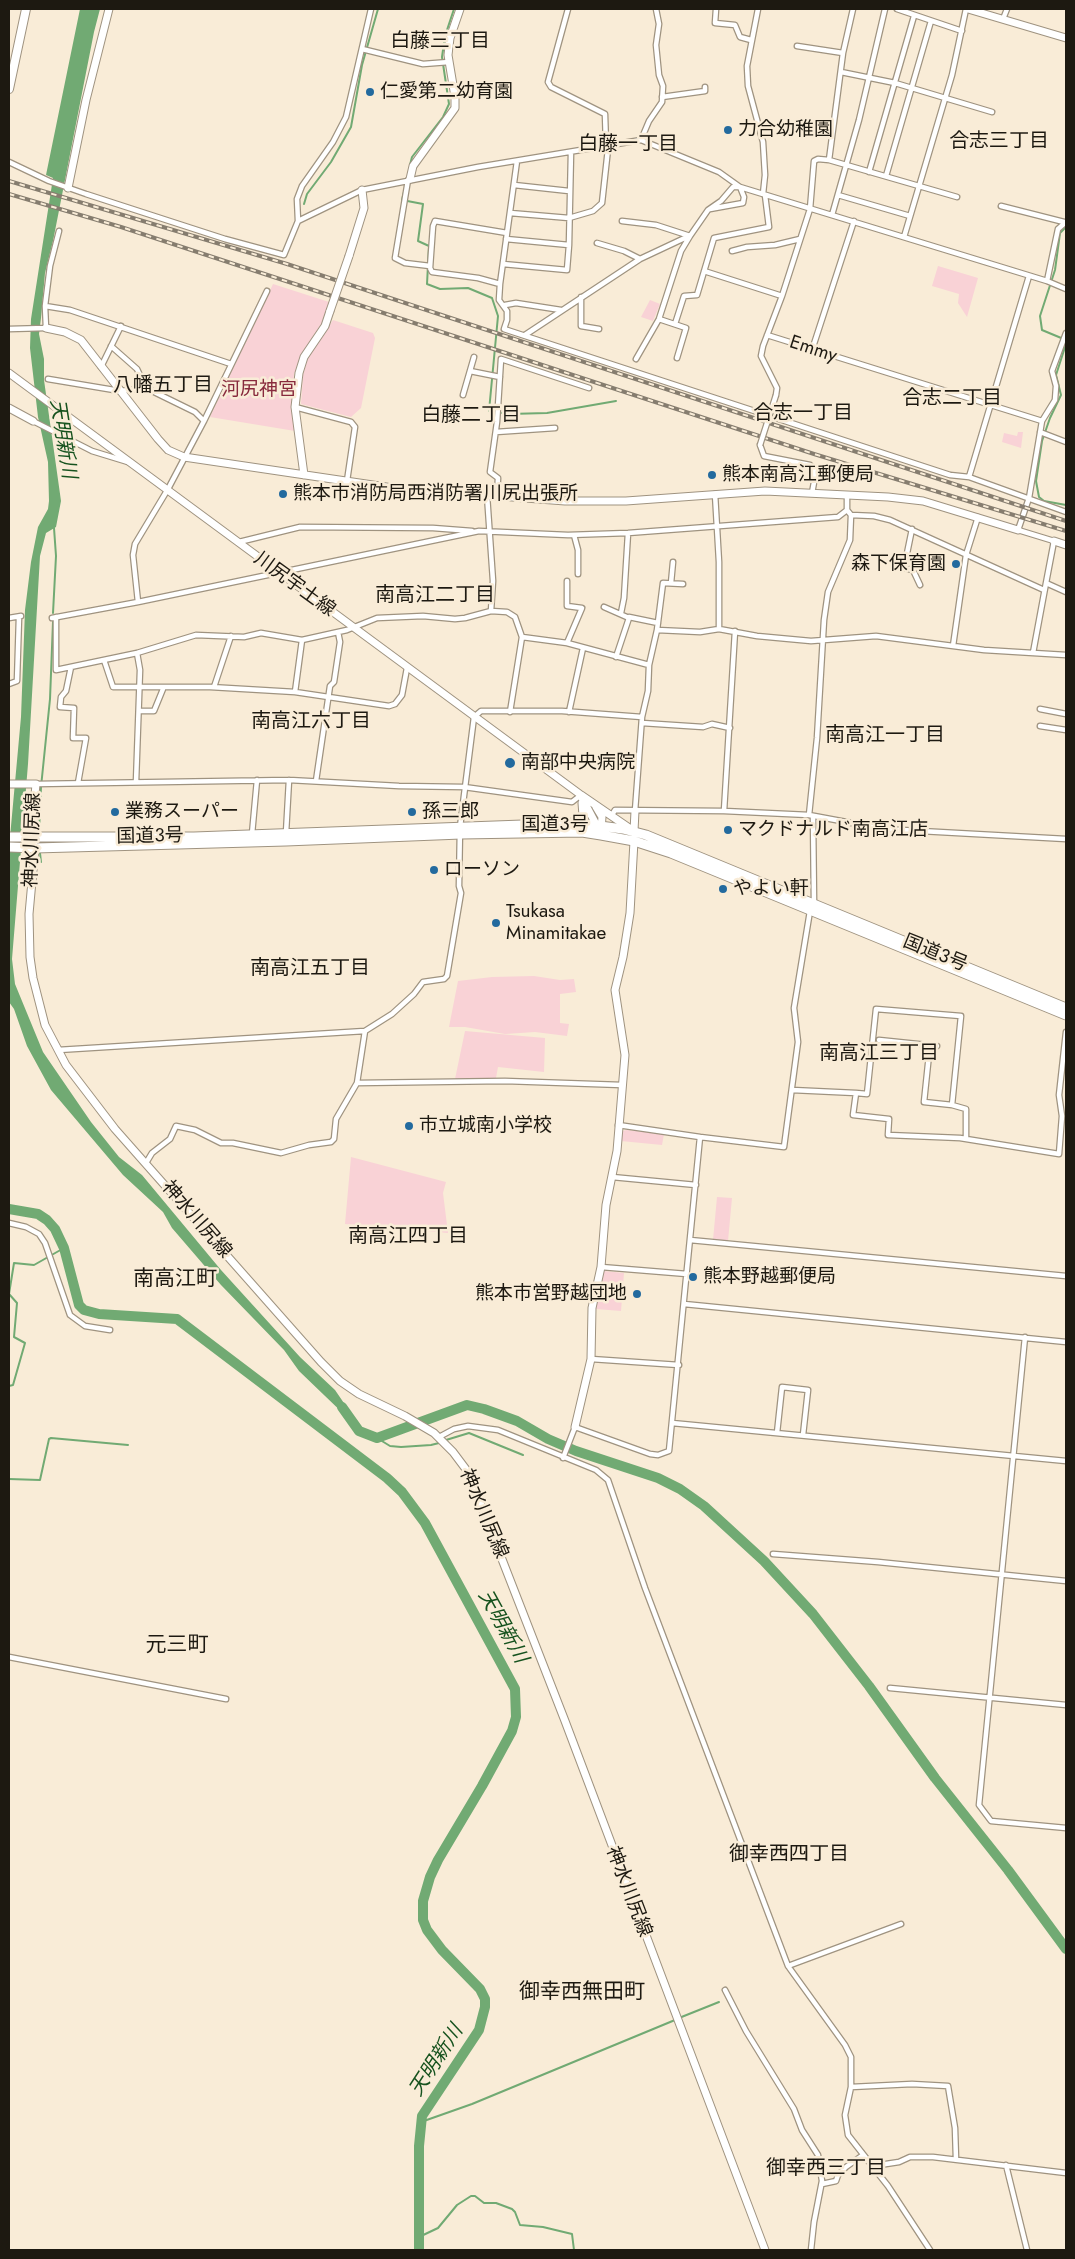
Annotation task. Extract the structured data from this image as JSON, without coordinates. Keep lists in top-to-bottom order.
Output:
{
  "streets": {
    "highway": ["国道3号"],
    "main road": ["川尻宇土線", "神水川尻線"],
    "street": ["Emmy"]
  },
  "crossings": [
    ["川尻宇土線", "国道3号"],
    ["国道3号", "神水川尻線"]
  ],
  "districts": [
    "白藤三丁目",
    "合志三丁目",
    "白藤一丁目",
    "八幡五丁目",
    "合志二丁目",
    "合志一丁目",
    "白藤二丁目",
    "南高江二丁目",
    "南高江六丁目",
    "南高江一丁目",
    "南高江五丁目",
    "南高江三丁目",
    "南高江四丁目",
    "南高江町",
    "元三町",
    "御幸西四丁目",
    "御幸西無田町",
    "御幸西三丁目"
  ],
  "water": ["天明新川"],
  "parks": ["河尻神宮"],
  "places": [
    "仁愛第二幼育園",
    "力合幼稚園",
    "熊本南高江郵便局",
    "熊本市消防局西消防署川尻出張所",
    "森下保育園",
    "南部中央病院",
    "業務スーパー",
    "孫三郎",
    "マクドナルド南高江店",
    "ローソン",
    "やよい軒",
    "Tsukasa Minamitakae",
    "市立城南小学校",
    "熊本野越郵便局",
    "熊本市営野越団地"
  ]
}
